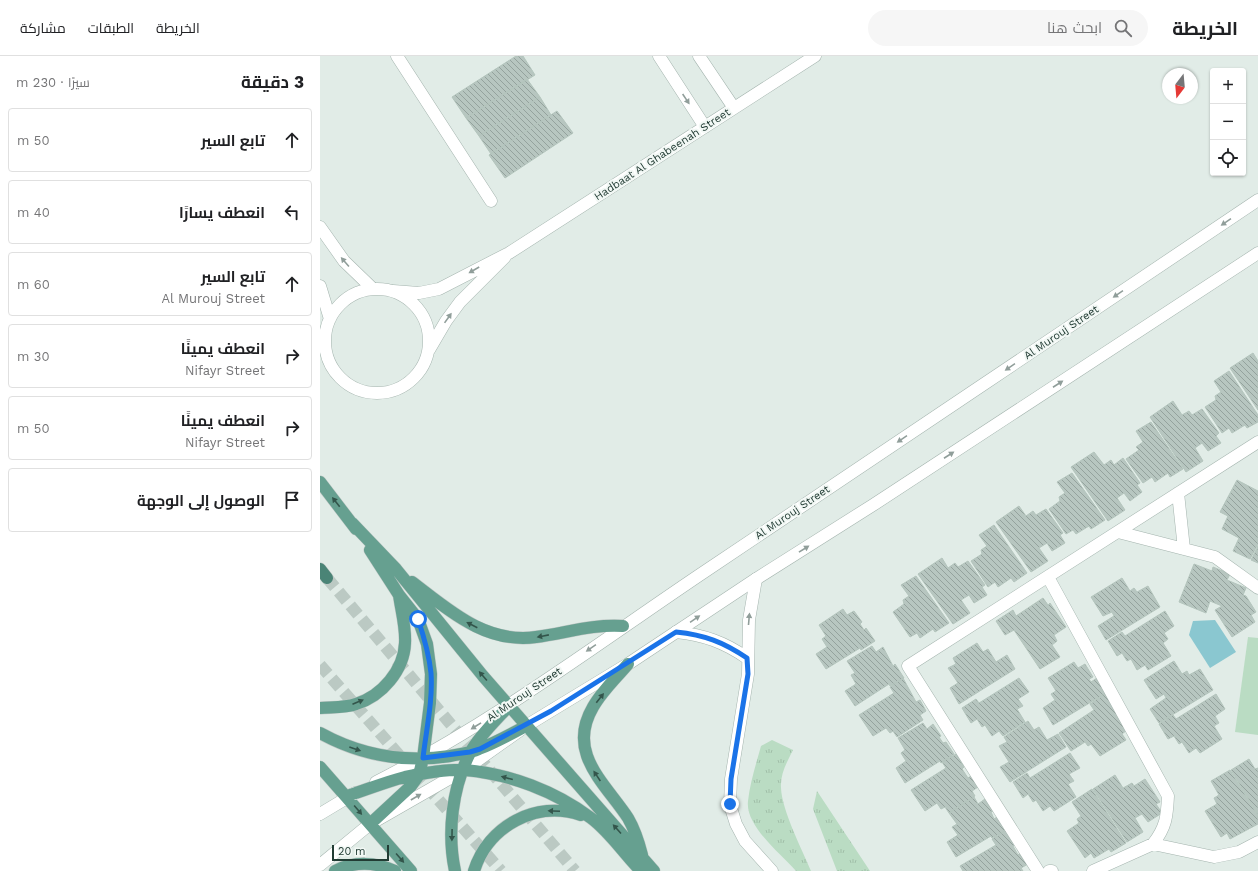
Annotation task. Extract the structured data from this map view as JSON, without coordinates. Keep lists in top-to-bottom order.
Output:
{
  "streets": {
    "street": ["Hadbaat Al Ghabeenah Street", "Al Murouj Street"]
  },
  "scale_bar": "20 m",
  "north": "bottom",
  "page": {
    "header": "الخريطة",
    "search": "ابحث هنا",
    "nav": ["الخريطة", "الطبقات", "مشاركة"],
    "heading": ["3 دقيقة", "سيرًا · 230 m"],
    "map_buttons": ["+", "−"],
    "list": [
      ["تابع السير", "50 m"],
      ["انعطف يسارًا", "40 m"],
      ["تابع السير", "Al Murouj Street", "60 m"],
      ["انعطف يمينًا", "Nifayr Street", "30 m"],
      ["انعطف يمينًا", "Nifayr Street", "50 m"],
      "الوصول إلى الوجهة"
    ],
    "scale": "20 m"
  }
}
